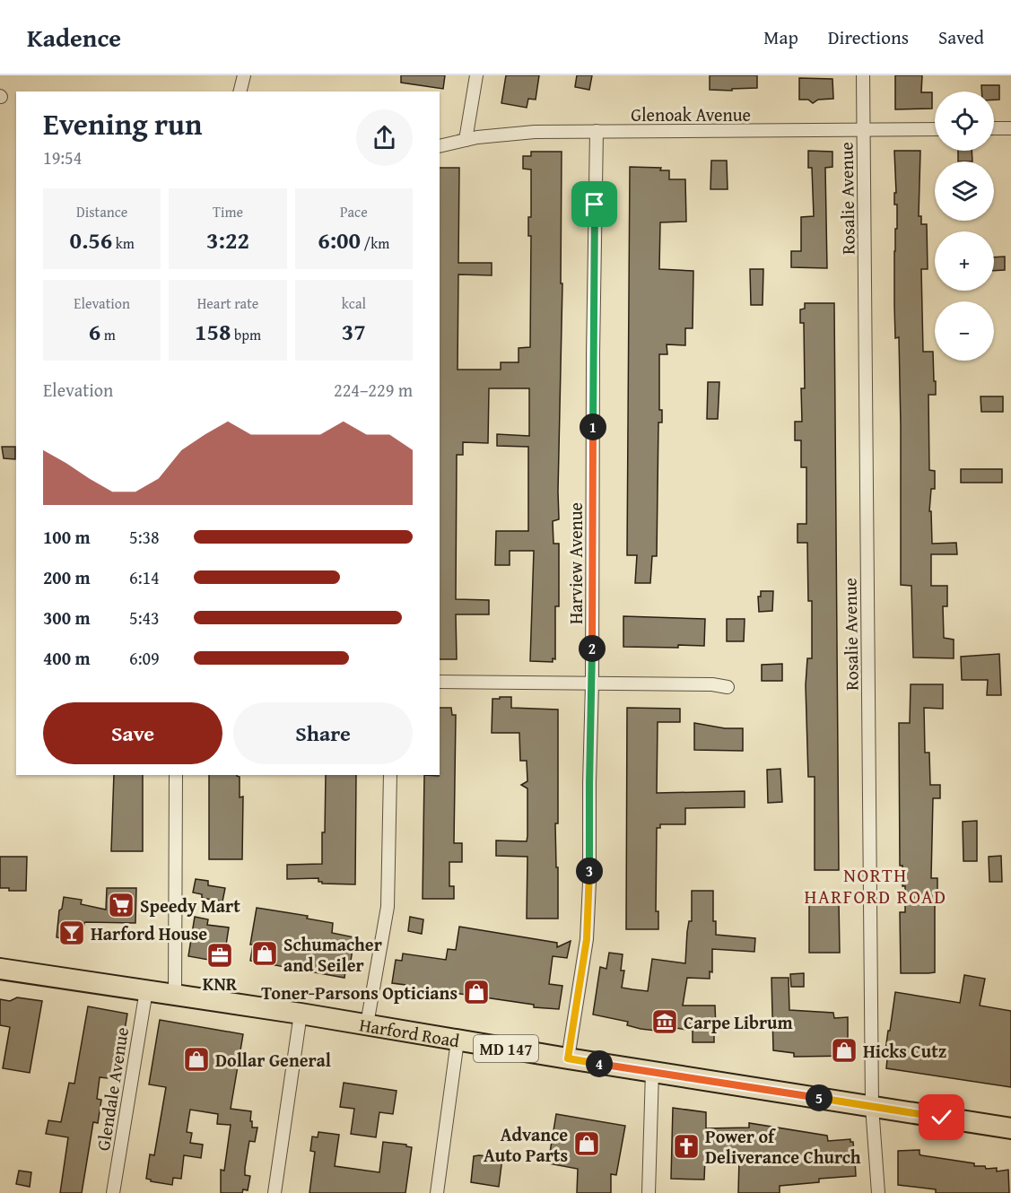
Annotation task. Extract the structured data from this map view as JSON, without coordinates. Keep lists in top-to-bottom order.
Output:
{
  "streets": {
    "main road": ["Harford Road", "MD 147"],
    "street": [
      "Glenoak Avenue",
      "Rosalie Avenue",
      "Harview Avenue",
      "Glendale Avenue"
    ]
  },
  "crossings": [
    ["Glenoak Avenue", "Rosalie Avenue"],
    ["Glenoak Avenue", "Harview Avenue"],
    ["Rosalie Avenue", "Harford Road"],
    ["Harview Avenue", "Harford Road"],
    ["Harford Road", "Glendale Avenue"]
  ],
  "districts": ["NORTH HARFORD ROAD"],
  "places": {
    "supermarket": ["Speedy Mart"],
    "bar": ["Harford House"],
    "shop": [
      "Schumacher and Seiler",
      "Toner-Parsons Opticians",
      "Hicks Cutz",
      "Dollar General",
      "Advance Auto Parts"
    ],
    "office": ["KNR"],
    "museum": ["Carpe Librum"],
    "church": ["Power of Deliverance Church"]
  },
  "page": {
    "header": "Kadence",
    "nav": ["Map", "Directions", "Saved"],
    "map_buttons": ["+", "−"],
    "heading": ["Evening run", "19:54"],
    "stats": [
      ["Distance", "0.56 km"],
      ["Time", "3:22"],
      ["Pace", "6:00 /km"],
      ["Elevation", "6 m"],
      ["Heart rate", "158 bpm"],
      ["kcal", "37"]
    ],
    "chart": ["Elevation", "224–229 m"],
    "pins": [
      "1",
      "2",
      "3",
      "4",
      "5"
    ],
    "list": [
      {
        "name": "100 m",
        "note": "5:38"
      },
      {
        "name": "200 m",
        "note": "6:14"
      },
      {
        "name": "300 m",
        "note": "5:43"
      },
      {
        "name": "400 m",
        "note": "6:09"
      }
    ],
    "buttons": ["Save", "Share"]
  }
}
